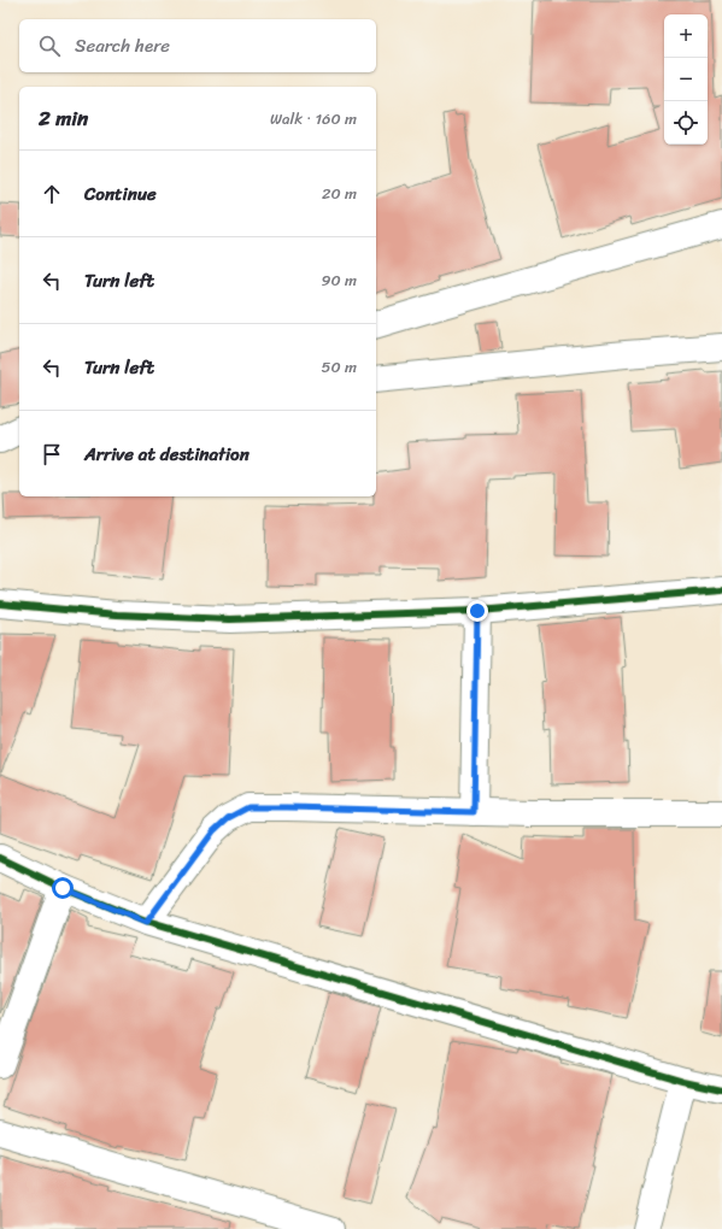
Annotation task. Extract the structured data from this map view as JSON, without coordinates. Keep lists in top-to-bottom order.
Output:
{
  "page": {
    "map_buttons": ["+", "−"],
    "search": "Search here",
    "heading": ["2 min", "Walk · 160 m"],
    "list": [
      ["Continue", "20 m"],
      ["Turn left", "90 m"],
      ["Turn left", "50 m"],
      "Arrive at destination"
    ]
  }
}
